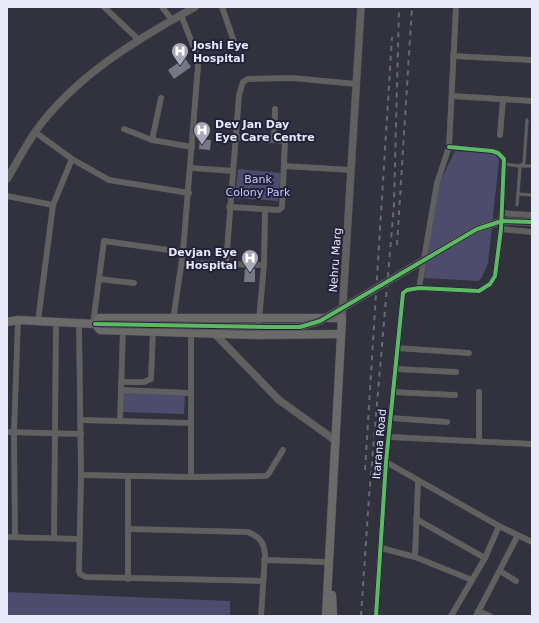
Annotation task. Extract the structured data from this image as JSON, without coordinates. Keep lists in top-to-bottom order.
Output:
{
  "streets": {
    "main road": ["Nehru Marg"],
    "street": ["Itarana Road"]
  },
  "parks": ["Bank Colony Park"],
  "places": {
    "hospital": ["Joshi Eye Hospital", "Dev Jan Day Eye Care Centre", "Devjan Eye Hospital"]
  }
}
